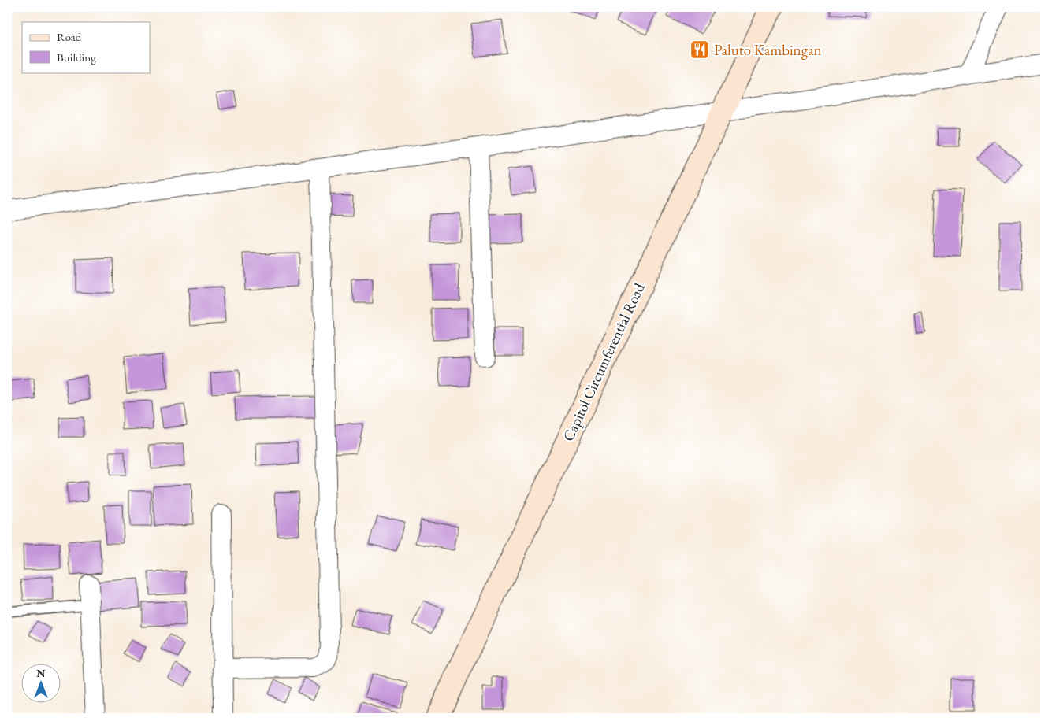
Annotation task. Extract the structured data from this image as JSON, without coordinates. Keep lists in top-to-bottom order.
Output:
{
  "streets": {
    "main road": ["Capitol Circumferential Road"]
  },
  "places": {
    "restaurant": ["Paluto Kambingan"]
  },
  "legend": ["Road", "Building"],
  "north": "top"
}
